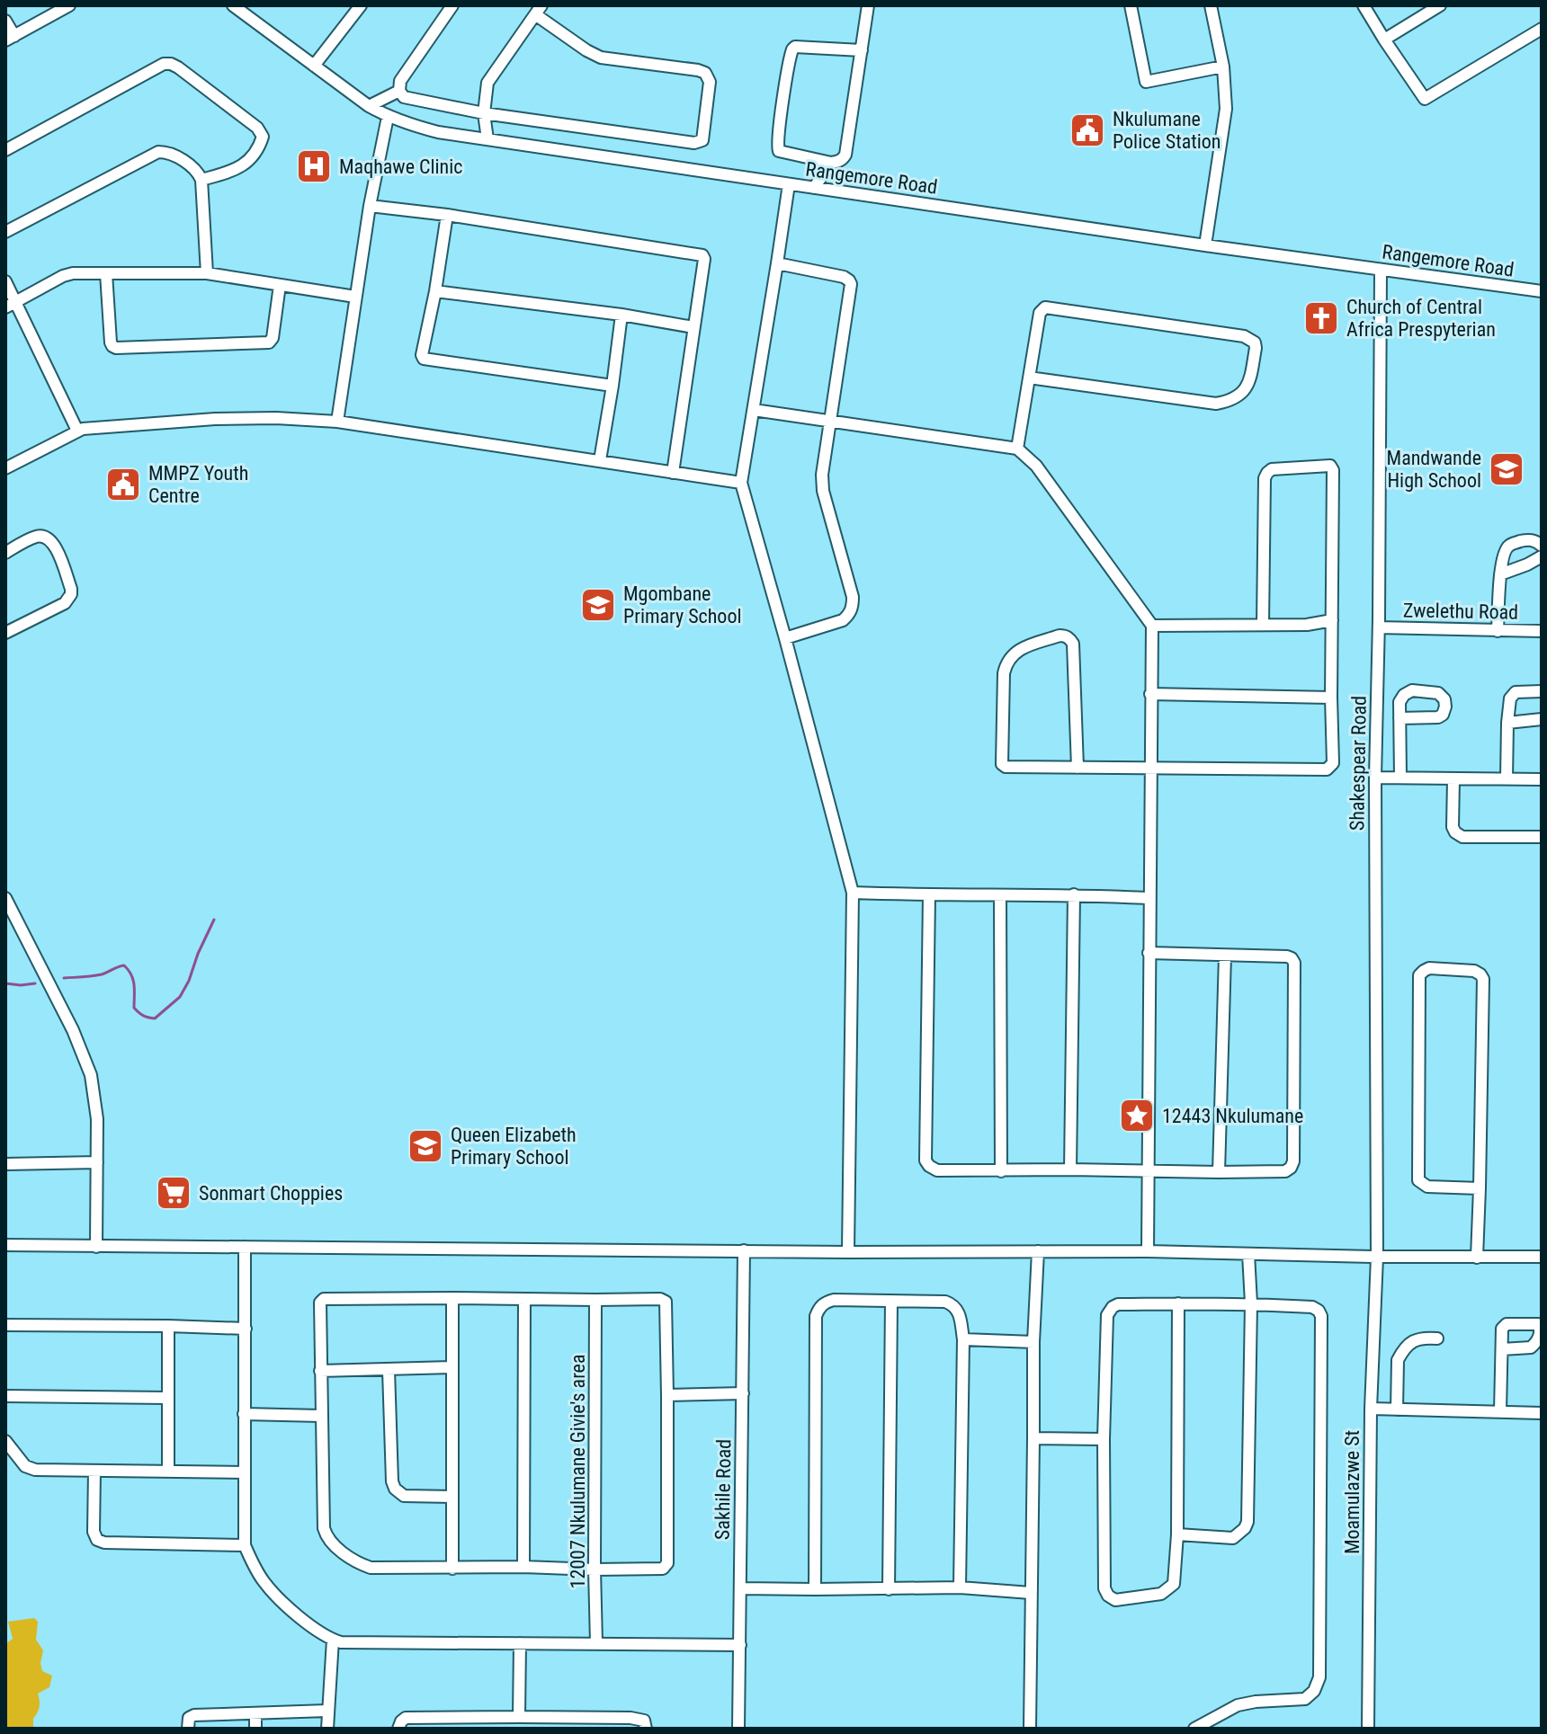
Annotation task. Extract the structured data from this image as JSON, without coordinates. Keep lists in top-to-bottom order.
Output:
{
  "streets": {
    "street": [
      "Rangemore Road",
      "Zwelethu Road",
      "Shakespear Road",
      "12007 Nkulumane Givie's area",
      "Sakhile Road",
      "Moamulazwe St"
    ]
  },
  "crossings": [
    ["Rangemore Road", "Shakespear Road"],
    ["Zwelethu Road", "Shakespear Road"],
    ["Shakespear Road", "Moamulazwe St"]
  ],
  "places": {
    "public building": ["Nkulumane Police Station", "MMPZ Youth Centre"],
    "hospital": ["Maqhawe Clinic"],
    "church": ["Church of Central Africa Prespyterian"],
    "school or university": ["Mandwande High School", "Mgombane Primary School", "Queen Elizabeth Primary School"],
    "place": ["12443 Nkulumane"],
    "supermarket": ["Sonmart Choppies"]
  }
}
